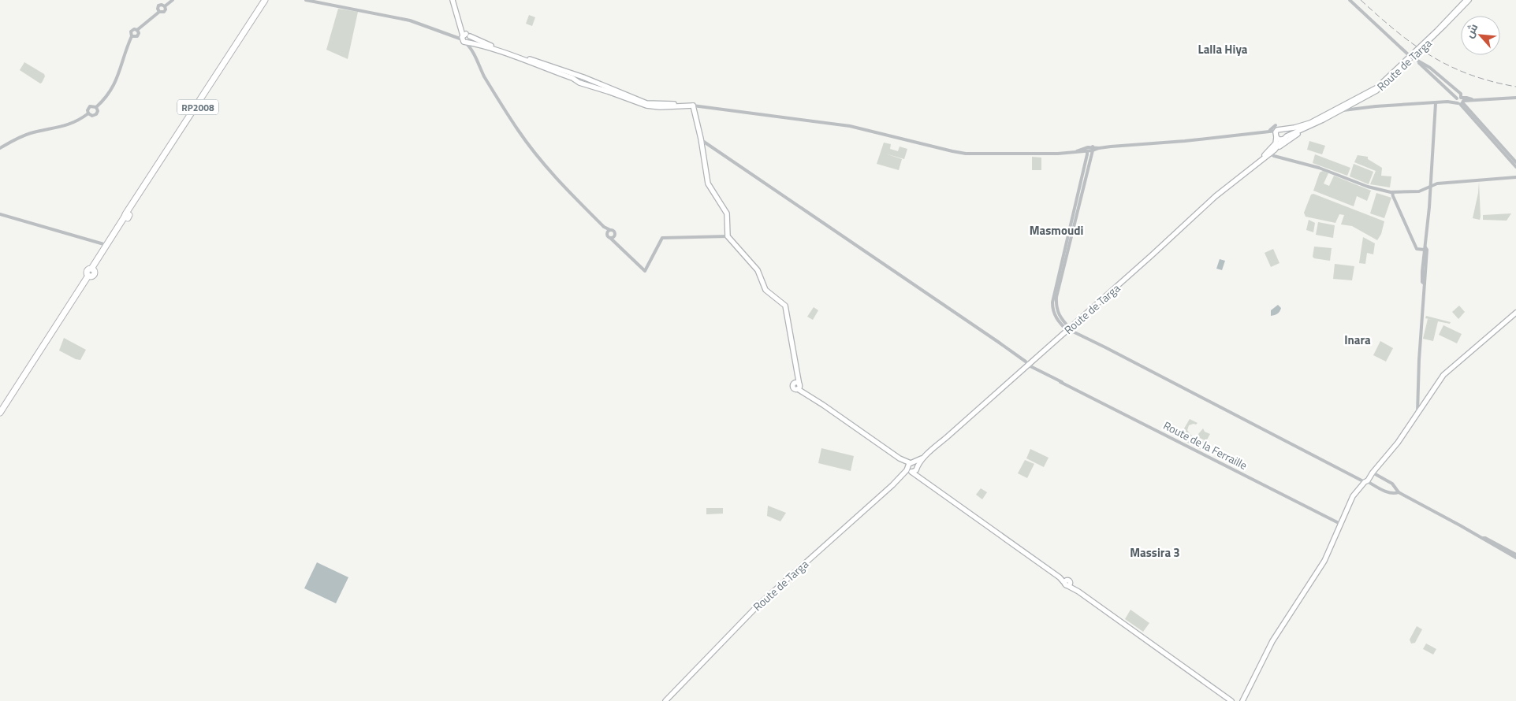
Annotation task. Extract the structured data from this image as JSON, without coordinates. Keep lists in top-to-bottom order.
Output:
{
  "streets": {
    "highway": ["RP2008"],
    "main road": ["Route de Targa"],
    "street": ["Route de la Ferraille"]
  },
  "crossings": [
    ["Route de Targa", "Route de la Ferraille"]
  ],
  "districts": [
    "Lalla Hiya",
    "Masmoudi",
    "Inara",
    "Massira 3"
  ],
  "north": "top left"
}
